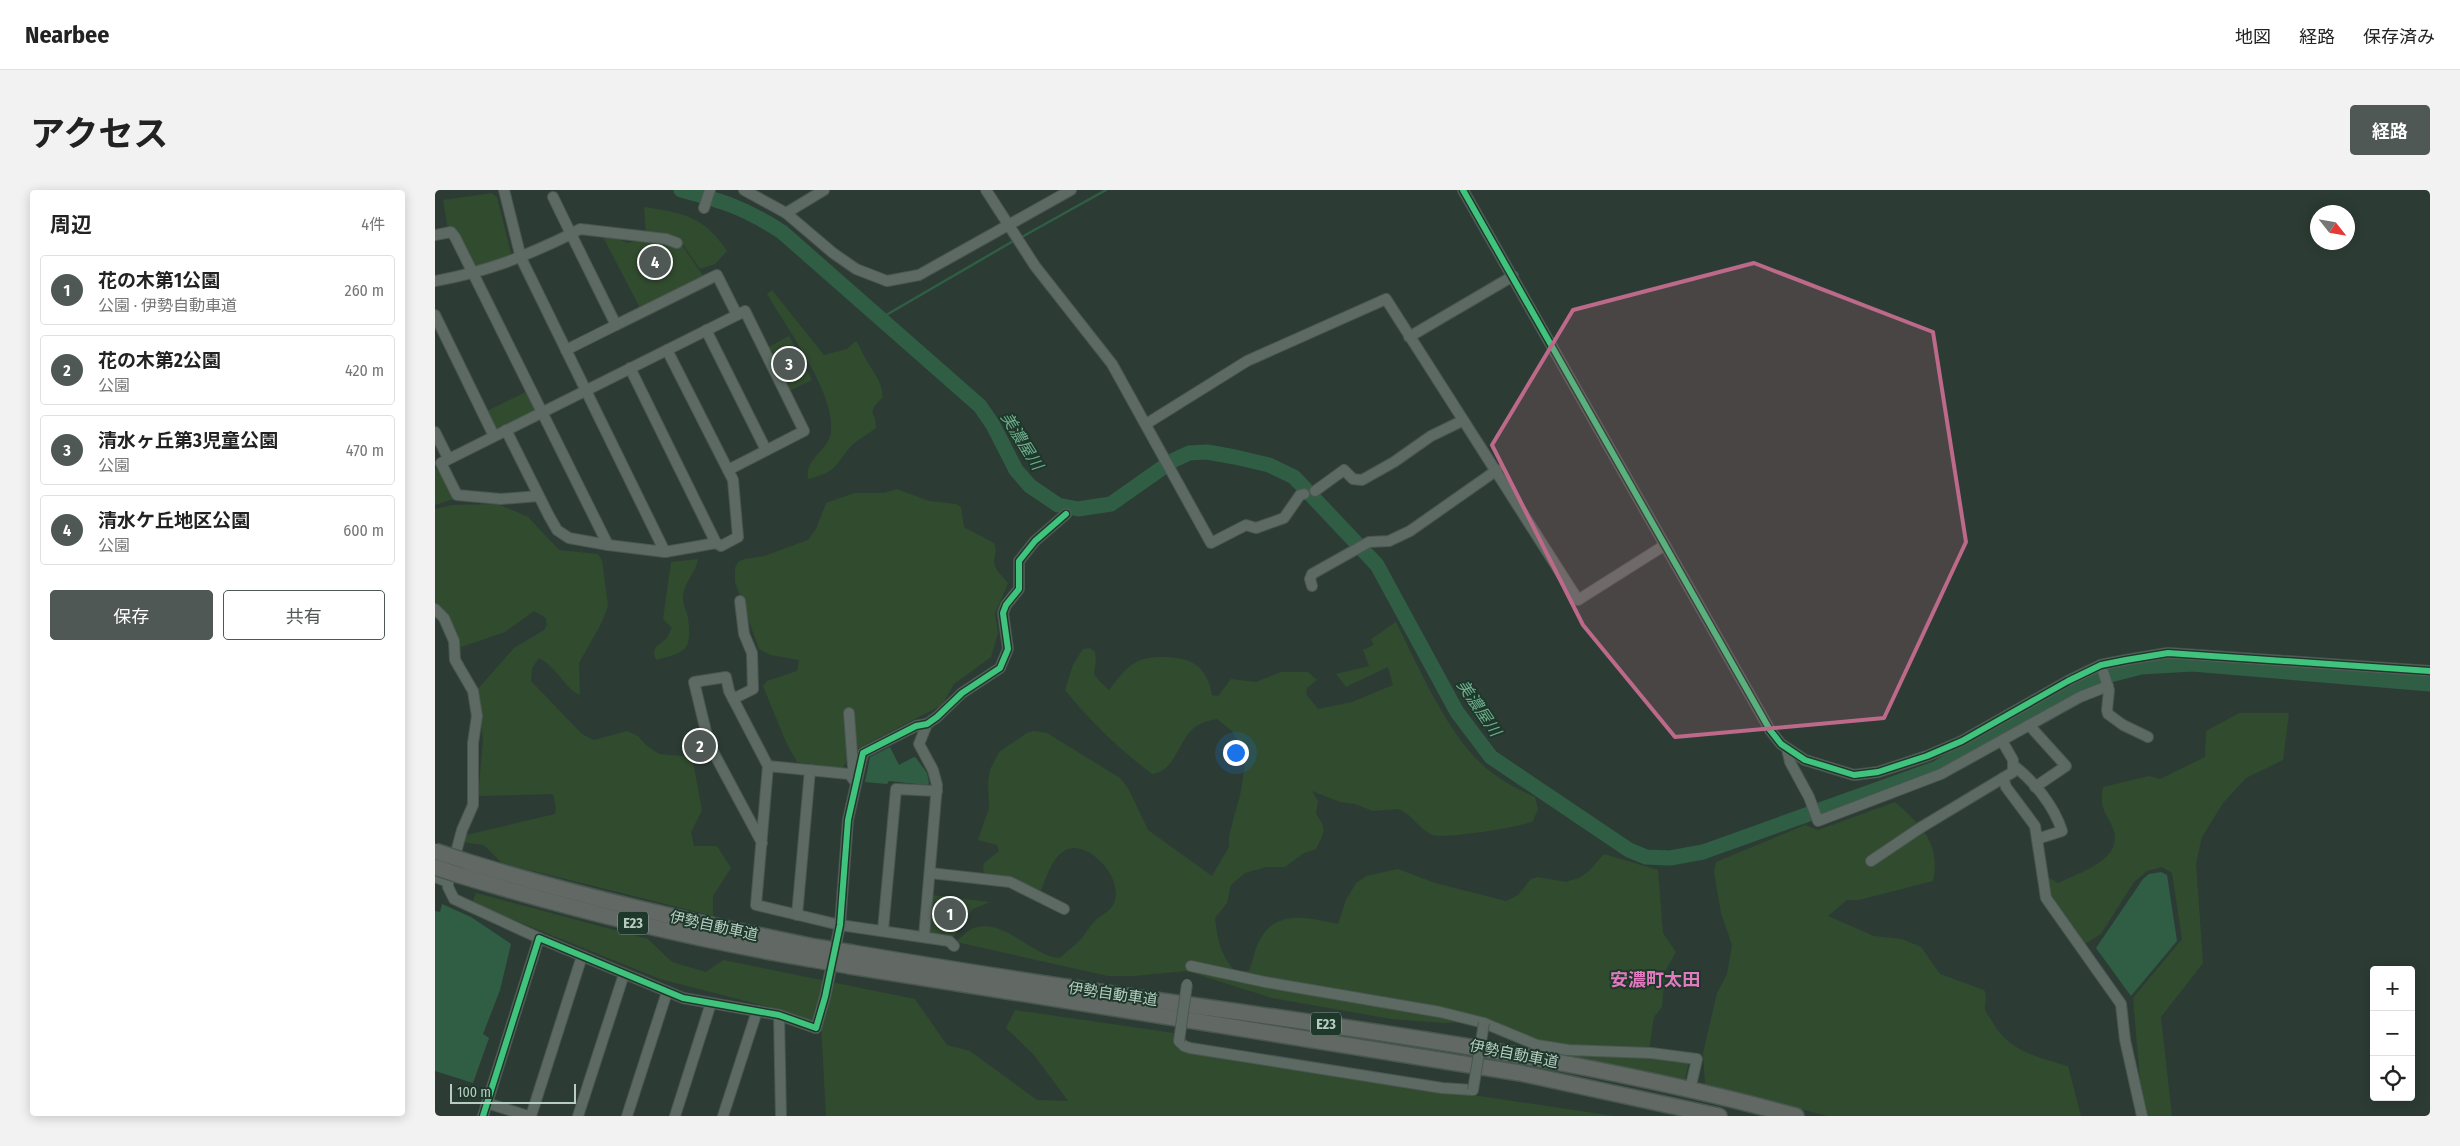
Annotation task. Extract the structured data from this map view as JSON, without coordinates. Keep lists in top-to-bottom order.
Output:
{
  "streets": {
    "highway": ["E23", "伊勢自動車道"]
  },
  "districts": ["安濃町太田"],
  "water": ["美濃屋川"],
  "scale_bar": "100 m",
  "north": "bottom right",
  "page": {
    "header": "Nearbee",
    "nav": ["地図", "経路", "保存済み"],
    "title": "アクセス",
    "buttons": [
      "経路",
      ["保存", "共有"]
    ],
    "heading": ["周辺", "4件"],
    "pins": [
      "4",
      "3",
      "2",
      "1"
    ],
    "list": [
      {
        "mark": "1",
        "name": "花の木第1公園",
        "note": "公園 · 伊勢自動車道",
        "value": "260 m"
      },
      {
        "mark": "2",
        "name": "花の木第2公園",
        "note": "公園",
        "value": "420 m"
      },
      {
        "mark": "3",
        "name": "清水ヶ丘第3児童公園",
        "note": "公園",
        "value": "470 m"
      },
      {
        "mark": "4",
        "name": "清水ケ丘地区公園",
        "note": "公園",
        "value": "600 m"
      }
    ],
    "map_buttons": ["+", "−"],
    "scale": "100 m"
  }
}
